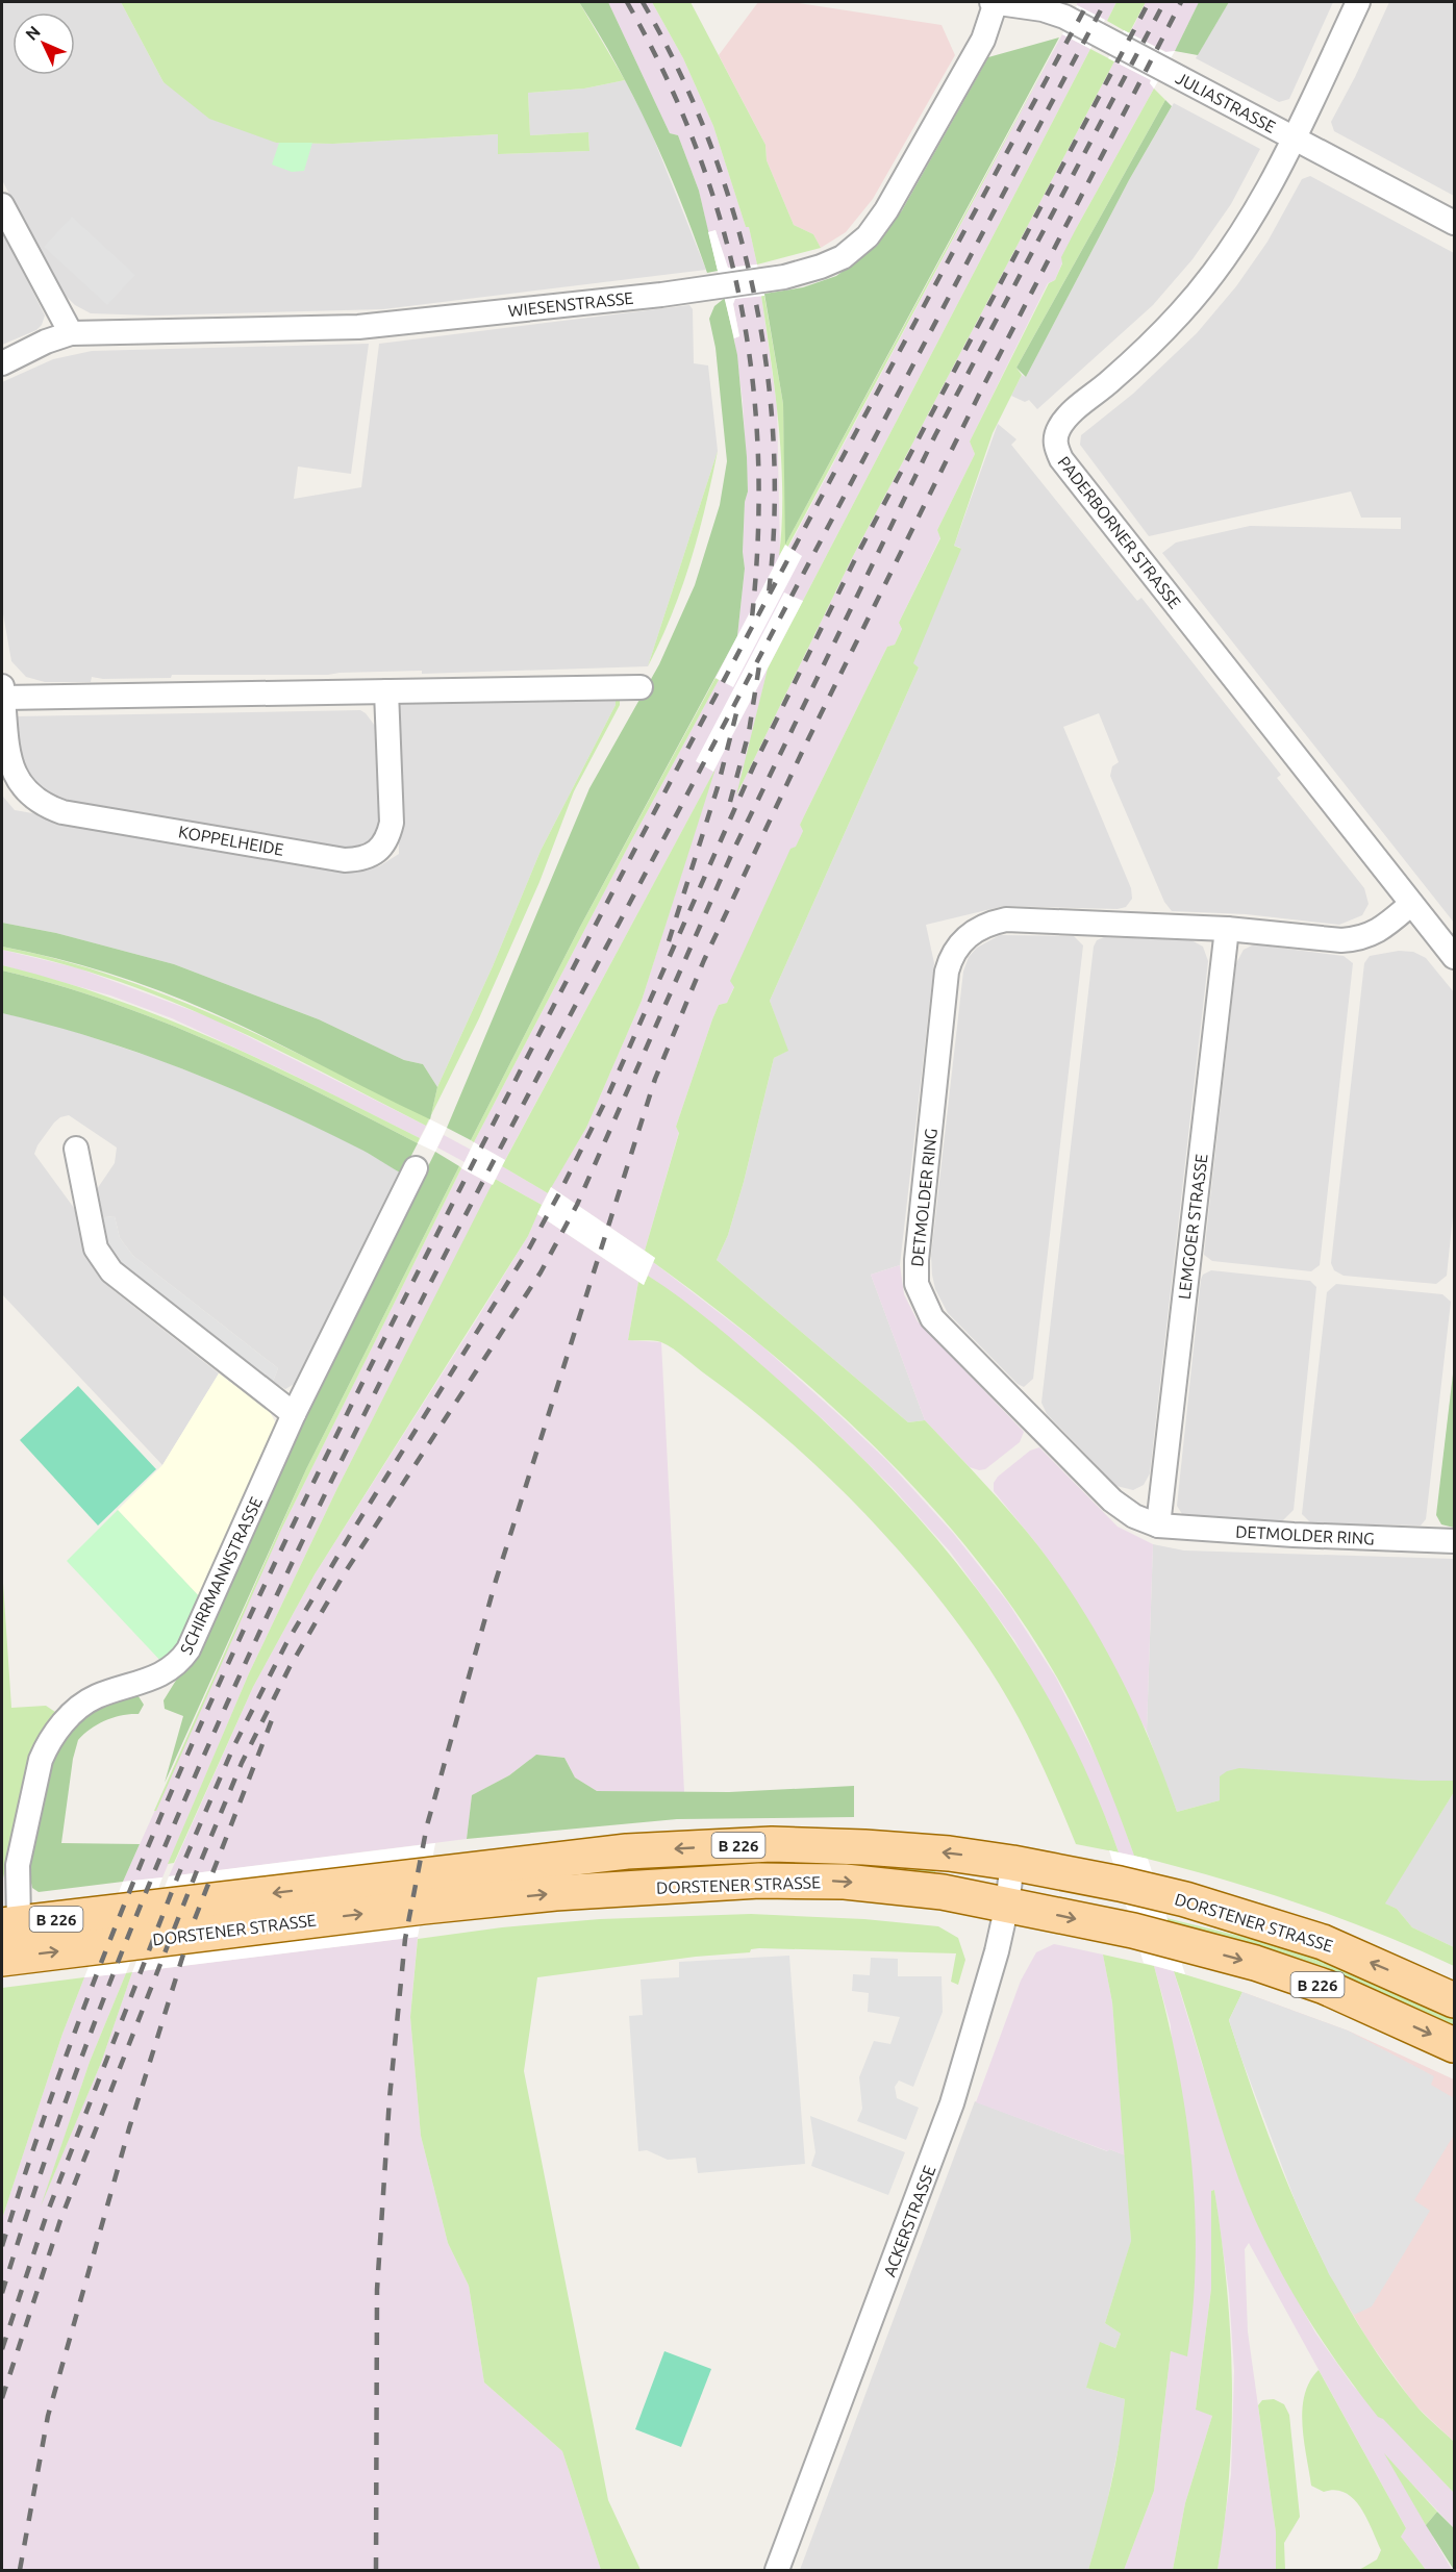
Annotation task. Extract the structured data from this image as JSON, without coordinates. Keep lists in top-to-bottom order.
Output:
{
  "streets": {
    "main road": ["B 226", "DORSTENER STRASSE"],
    "street": [
      "JULIASTRASSE",
      "WIESENSTRASSE",
      "PADERBORNER STRASSE",
      "KOPPELHEIDE",
      "DETMOLDER RING",
      "LEMGOER STRASSE",
      "SCHIRRMANNSTRASSE",
      "ACKERSTRASSE"
    ]
  },
  "crossings": [
    ["JULIASTRASSE", "WIESENSTRASSE"],
    ["JULIASTRASSE", "PADERBORNER STRASSE"],
    ["PADERBORNER STRASSE", "DETMOLDER RING"],
    ["DETMOLDER RING", "LEMGOER STRASSE"],
    ["SCHIRRMANNSTRASSE", "DORSTENER STRASSE"],
    ["DORSTENER STRASSE", "ACKERSTRASSE"]
  ],
  "north": "top left"
}
